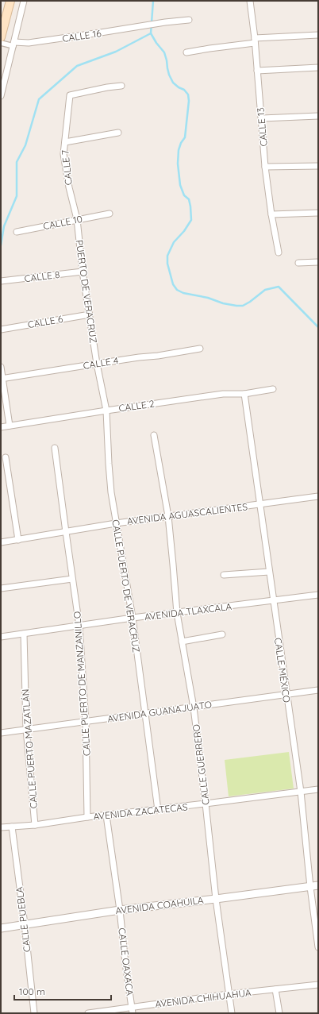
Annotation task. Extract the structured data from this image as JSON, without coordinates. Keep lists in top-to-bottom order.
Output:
{
  "streets": {
    "street": [
      "CALLE 16",
      "CALLE 13",
      "CALLE 7",
      "CALLE 10",
      "CALLE 8",
      "PUERTO DE VERACRUZ",
      "CALLE 6",
      "CALLE 4",
      "CALLE 2",
      "AVENIDA AGUASCALIENTES",
      "CALLE PUERTO DE VERACRUZ",
      "AVENIDA TLAXCALA",
      "CALLE MÉXICO",
      "CALLE PUERTO DE MANZANILLO",
      "AVENIDA GUANAJUATO",
      "CALLE PUERTO MAZATLÁN",
      "CALLE GUERRERO",
      "AVENIDA ZACATECAS",
      "AVENIDA COAHUILA",
      "CALLE PUEBLA",
      "CALLE OAXACA",
      "AVENIDA CHIHUAHUA"
    ]
  },
  "crossings": [
    ["CALLE 7", "CALLE 10"],
    ["CALLE 7", "PUERTO DE VERACRUZ"],
    ["CALLE 10", "PUERTO DE VERACRUZ"],
    ["CALLE 8", "PUERTO DE VERACRUZ"],
    ["PUERTO DE VERACRUZ", "CALLE 6"],
    ["PUERTO DE VERACRUZ", "CALLE 4"],
    ["PUERTO DE VERACRUZ", "CALLE PUERTO DE VERACRUZ"],
    ["CALLE 4", "CALLE PUERTO DE VERACRUZ"],
    ["CALLE 2", "CALLE PUERTO DE VERACRUZ"],
    ["CALLE 2", "CALLE MÉXICO"],
    ["AVENIDA AGUASCALIENTES", "CALLE PUERTO DE VERACRUZ"],
    ["AVENIDA AGUASCALIENTES", "CALLE MÉXICO"],
    ["AVENIDA AGUASCALIENTES", "CALLE PUERTO DE MANZANILLO"],
    ["AVENIDA AGUASCALIENTES", "CALLE GUERRERO"],
    ["CALLE PUERTO DE VERACRUZ", "AVENIDA TLAXCALA"],
    ["CALLE PUERTO DE VERACRUZ", "AVENIDA GUANAJUATO"],
    ["CALLE PUERTO DE VERACRUZ", "AVENIDA ZACATECAS"],
    ["AVENIDA TLAXCALA", "CALLE MÉXICO"],
    ["AVENIDA TLAXCALA", "CALLE PUERTO DE MANZANILLO"],
    ["AVENIDA TLAXCALA", "CALLE PUERTO MAZATLÁN"],
    ["AVENIDA TLAXCALA", "CALLE GUERRERO"],
    ["CALLE MÉXICO", "AVENIDA GUANAJUATO"],
    ["CALLE MÉXICO", "AVENIDA ZACATECAS"],
    ["CALLE MÉXICO", "AVENIDA COAHUILA"],
    ["CALLE PUERTO DE MANZANILLO", "AVENIDA GUANAJUATO"],
    ["CALLE PUERTO DE MANZANILLO", "AVENIDA ZACATECAS"],
    ["AVENIDA GUANAJUATO", "CALLE PUERTO MAZATLÁN"],
    ["AVENIDA GUANAJUATO", "CALLE GUERRERO"],
    ["CALLE PUERTO MAZATLÁN", "AVENIDA ZACATECAS"],
    ["CALLE GUERRERO", "AVENIDA ZACATECAS"],
    ["CALLE GUERRERO", "AVENIDA COAHUILA"],
    ["CALLE GUERRERO", "AVENIDA CHIHUAHUA"],
    ["AVENIDA ZACATECAS", "CALLE PUEBLA"],
    ["AVENIDA ZACATECAS", "CALLE OAXACA"],
    ["AVENIDA COAHUILA", "CALLE PUEBLA"],
    ["AVENIDA COAHUILA", "CALLE OAXACA"],
    ["CALLE OAXACA", "AVENIDA CHIHUAHUA"]
  ],
  "scale_bar": "100 m"
}
